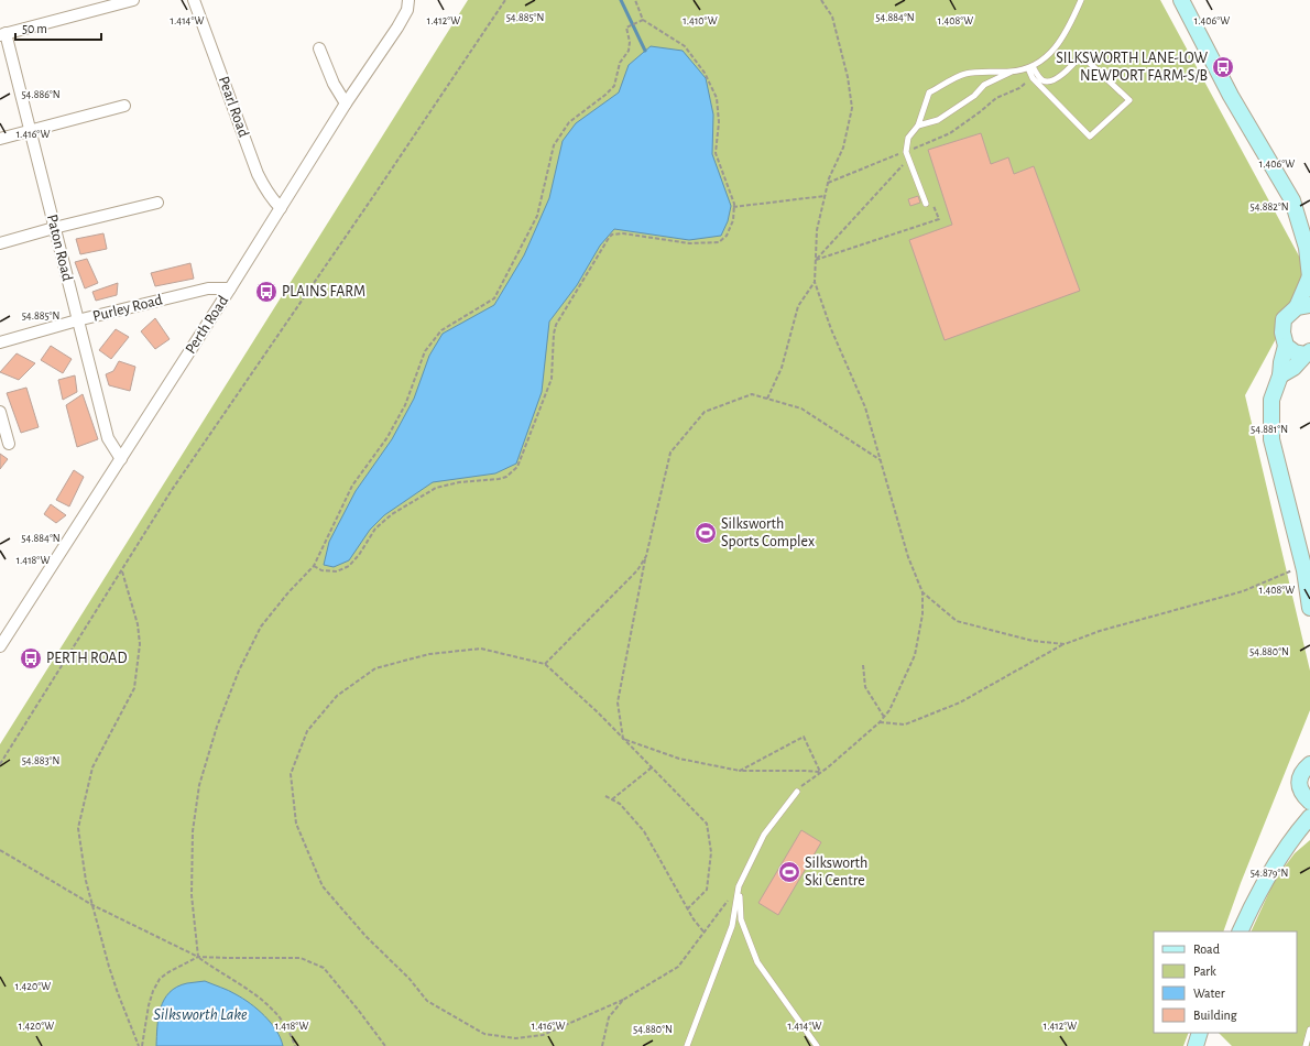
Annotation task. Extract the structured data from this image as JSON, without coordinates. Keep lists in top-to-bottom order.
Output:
{
  "streets": {
    "street": [
      "Pearl Road",
      "Paton Road",
      "Purley Road",
      "Perth Road"
    ]
  },
  "crossings": [
    ["Pearl Road", "Perth Road"],
    ["Paton Road", "Purley Road"],
    ["Paton Road", "Perth Road"],
    ["Purley Road", "Perth Road"]
  ],
  "water": ["Silksworth Lake"],
  "places": {
    "bus stop": ["SILKSWORTH LANE-LOW NEWPORT FARM-S/B", "PLAINS FARM", "PERTH ROAD"],
    "sports": ["Silksworth Sports Complex", "Silksworth Ski Centre"]
  },
  "legend": [
    "Road",
    "Park",
    "Water",
    "Building"
  ],
  "scale_bar": "50 m",
  "coordinates": [
    "54.885°N",
    "54.884°N",
    "1.414°W",
    "1.412°W",
    "1.410°W",
    "1.408°W",
    "1.406°W",
    "54.886°N",
    "1.416°W",
    "54.882°N",
    "54.881°N",
    "1.418°W",
    "54.880°N",
    "54.883°N",
    "54.879°N",
    "1.420°W"
  ]
}
